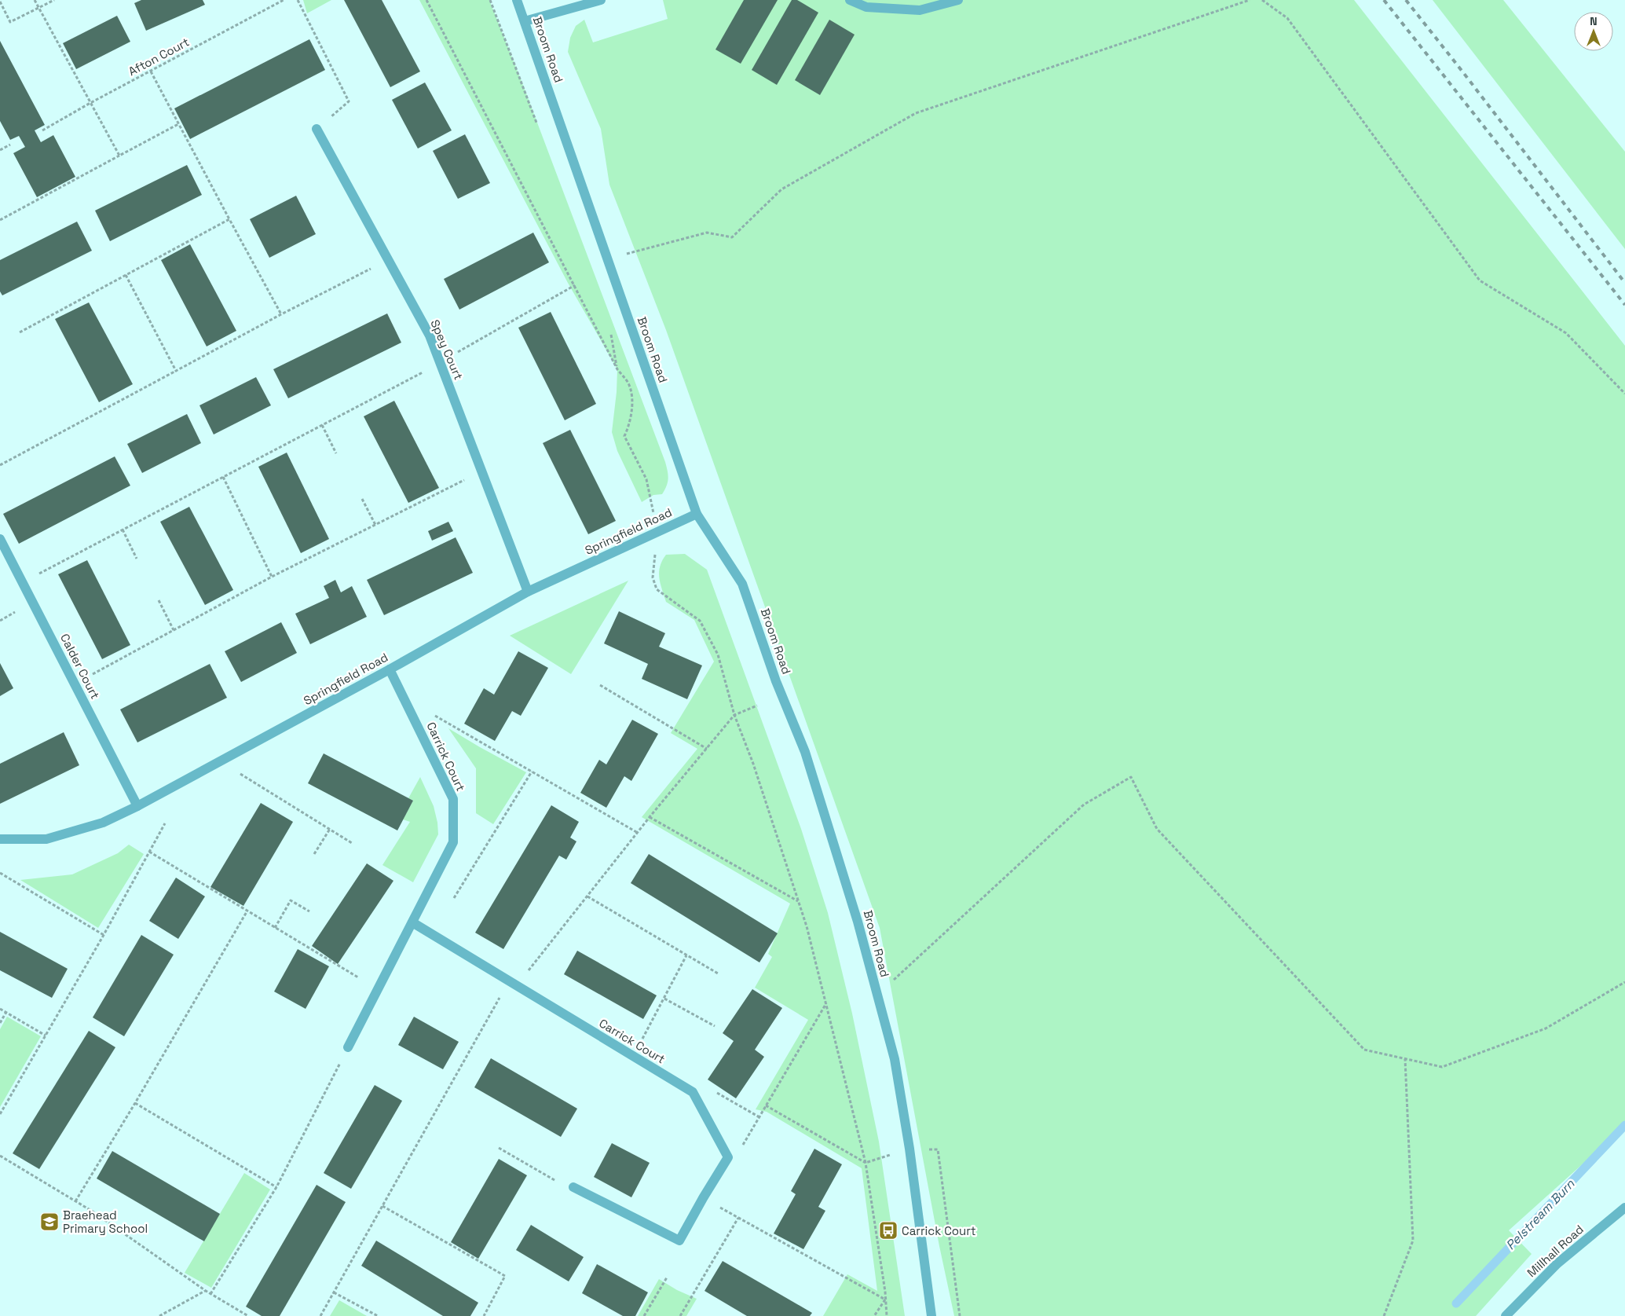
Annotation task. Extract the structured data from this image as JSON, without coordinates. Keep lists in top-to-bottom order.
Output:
{
  "streets": {
    "street": [
      "Broom Road",
      "Spey Court",
      "Springfield Road",
      "Calder Court",
      "Carrick Court",
      "Millhall Road"
    ],
    "path": ["Afton Court"]
  },
  "crossings": [
    ["Broom Road", "Springfield Road"],
    ["Spey Court", "Springfield Road"],
    ["Springfield Road", "Calder Court"],
    ["Springfield Road", "Carrick Court"]
  ],
  "water": ["Pelstream Burn"],
  "places": {
    "school or university": ["Braehead Primary School"],
    "bus stop": ["Carrick Court"]
  },
  "north": "top"
}
